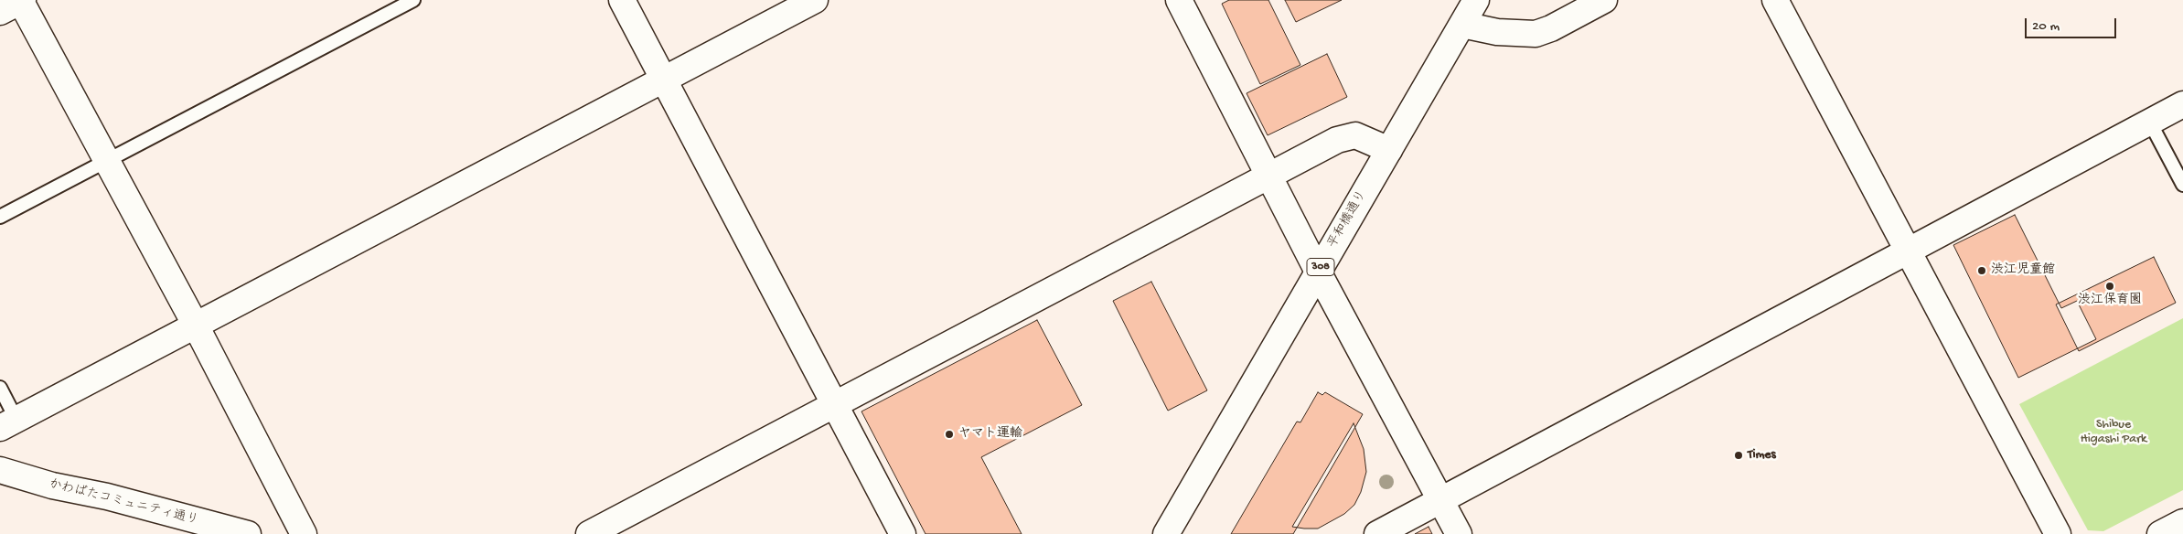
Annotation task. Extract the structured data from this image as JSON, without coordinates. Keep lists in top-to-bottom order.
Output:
{
  "streets": {
    "street": ["平和橋通り", "308", "かわばたコミュニティ通り"]
  },
  "parks": ["Shibue Higashi Park"],
  "places": [
    "渋江児童館",
    "渋江保育園",
    "ヤマト運輸",
    "Times"
  ],
  "scale_bar": "20 m"
}
